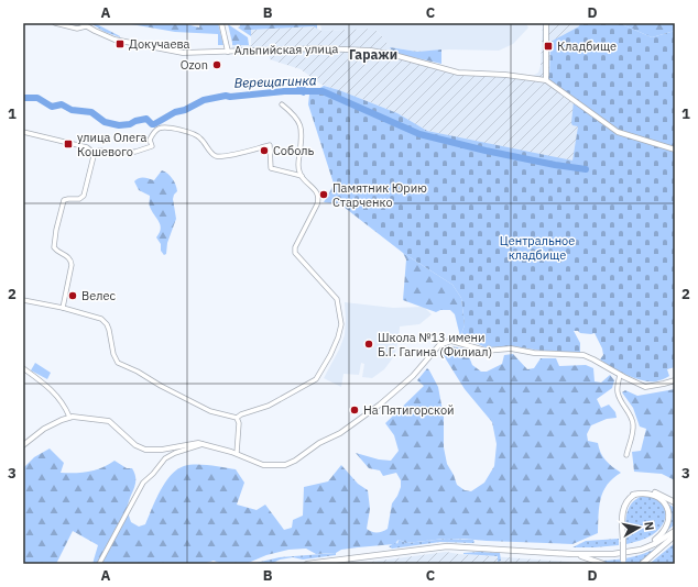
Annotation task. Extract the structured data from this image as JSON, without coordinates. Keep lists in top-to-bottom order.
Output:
{
  "streets": {
    "street": ["Альпийская улица"]
  },
  "districts": ["Гаражи"],
  "water": ["Верещагинка"],
  "parks": ["Центральное кладбище"],
  "places": {
    "transit": ["Докучаева", "Кладбище", "улица Олега Кошевого"],
    "other": [
      "Ozon",
      "Соболь",
      "Памятник Юрию Старченко",
      "Велес",
      "Школа №13 имени Б.Г. Гагина (Филиал)",
      "На Пятигорской"
    ]
  },
  "north": "right",
  "grid": {
    "columns": [
      "A",
      "B",
      "C",
      "D"
    ],
    "rows": ["1", "2", "3"]
  }
}
